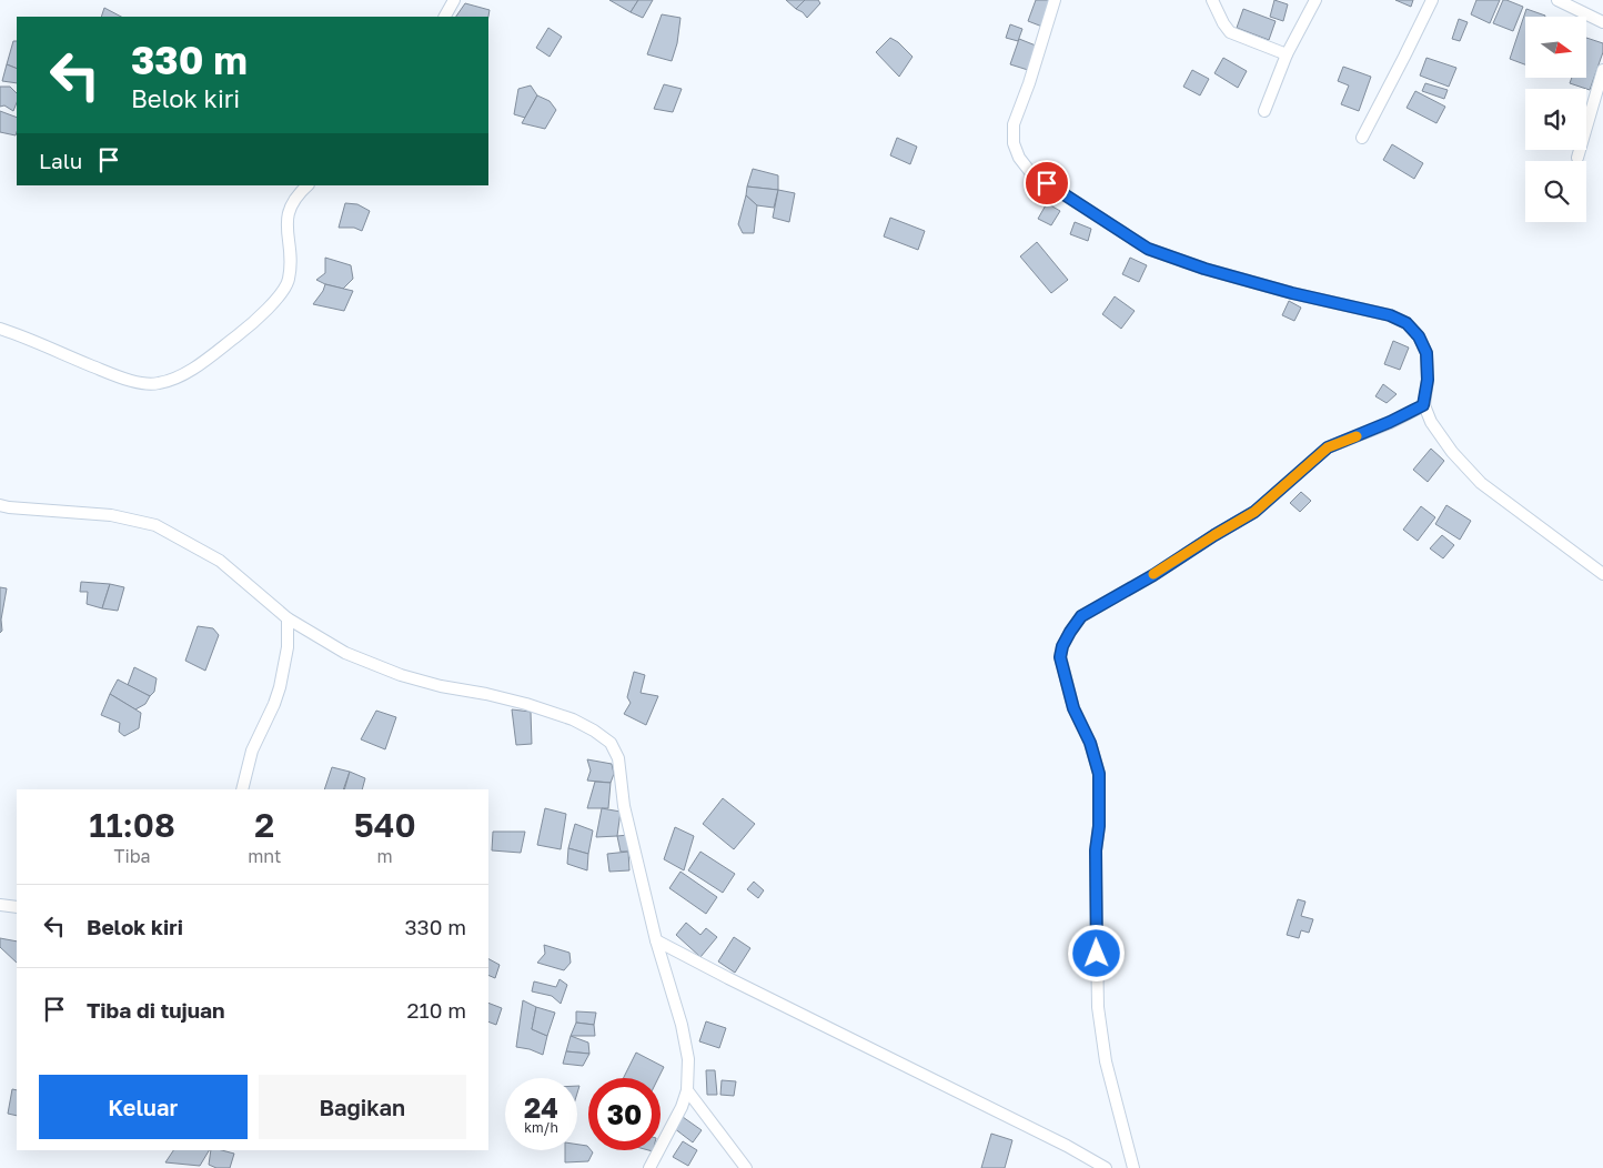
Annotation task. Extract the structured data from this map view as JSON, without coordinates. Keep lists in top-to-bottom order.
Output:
{
  "north": "right",
  "page": {
    "turn": ["330 m", "Belok kiri"],
    "then": "Lalu",
    "eta": [
      "11:08",
      "Tiba",
      "2",
      "mnt",
      "540",
      "m"
    ],
    "list": [
      {
        "name": "Belok kiri",
        "value": "330 m"
      },
      {
        "name": "Tiba di tujuan",
        "value": "210 m"
      }
    ],
    "buttons": ["Keluar", "Bagikan"],
    "speed": "24 km/h",
    "limit": "30"
  }
}
